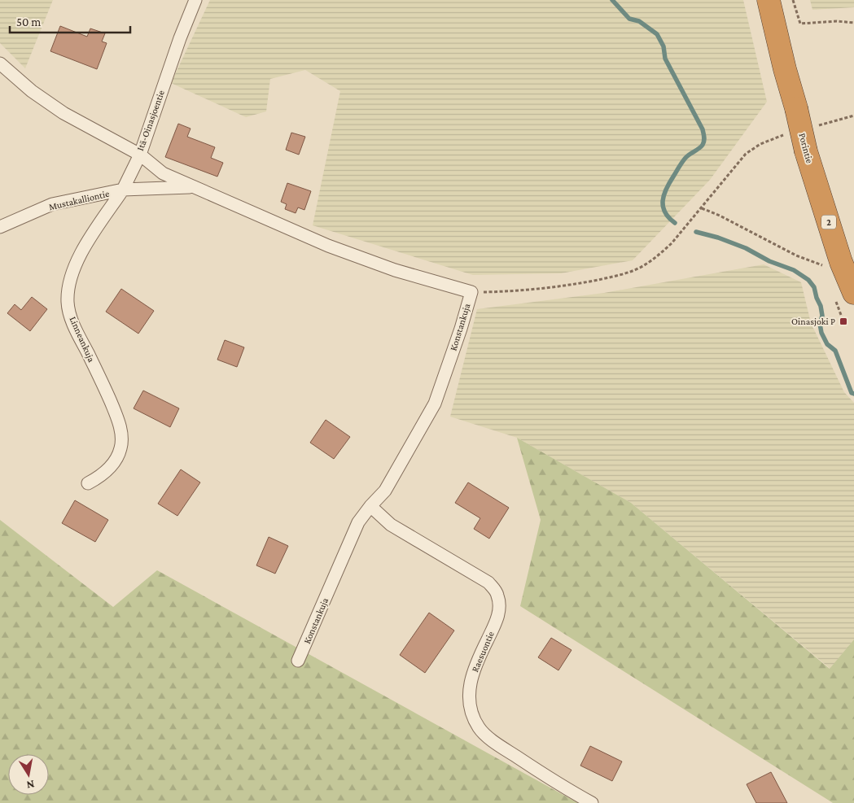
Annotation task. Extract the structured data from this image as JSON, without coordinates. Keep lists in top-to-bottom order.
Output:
{
  "streets": {
    "highway": ["Porintie", "2"],
    "street": [
      "Itä-Oinasjoentie",
      "Mustakalliontie",
      "Konstankuja",
      "Linneankuja",
      "Raesuontie"
    ]
  },
  "crossings": [
    ["Itä-Oinasjoentie", "Mustakalliontie"],
    ["Itä-Oinasjoentie", "Konstankuja"],
    ["Mustakalliontie", "Konstankuja"],
    ["Mustakalliontie", "Linneankuja"],
    ["Konstankuja", "Raesuontie"]
  ],
  "places": {
    "transit": ["Oinasjoki P"]
  },
  "scale_bar": "50 m",
  "north": "bottom"
}
